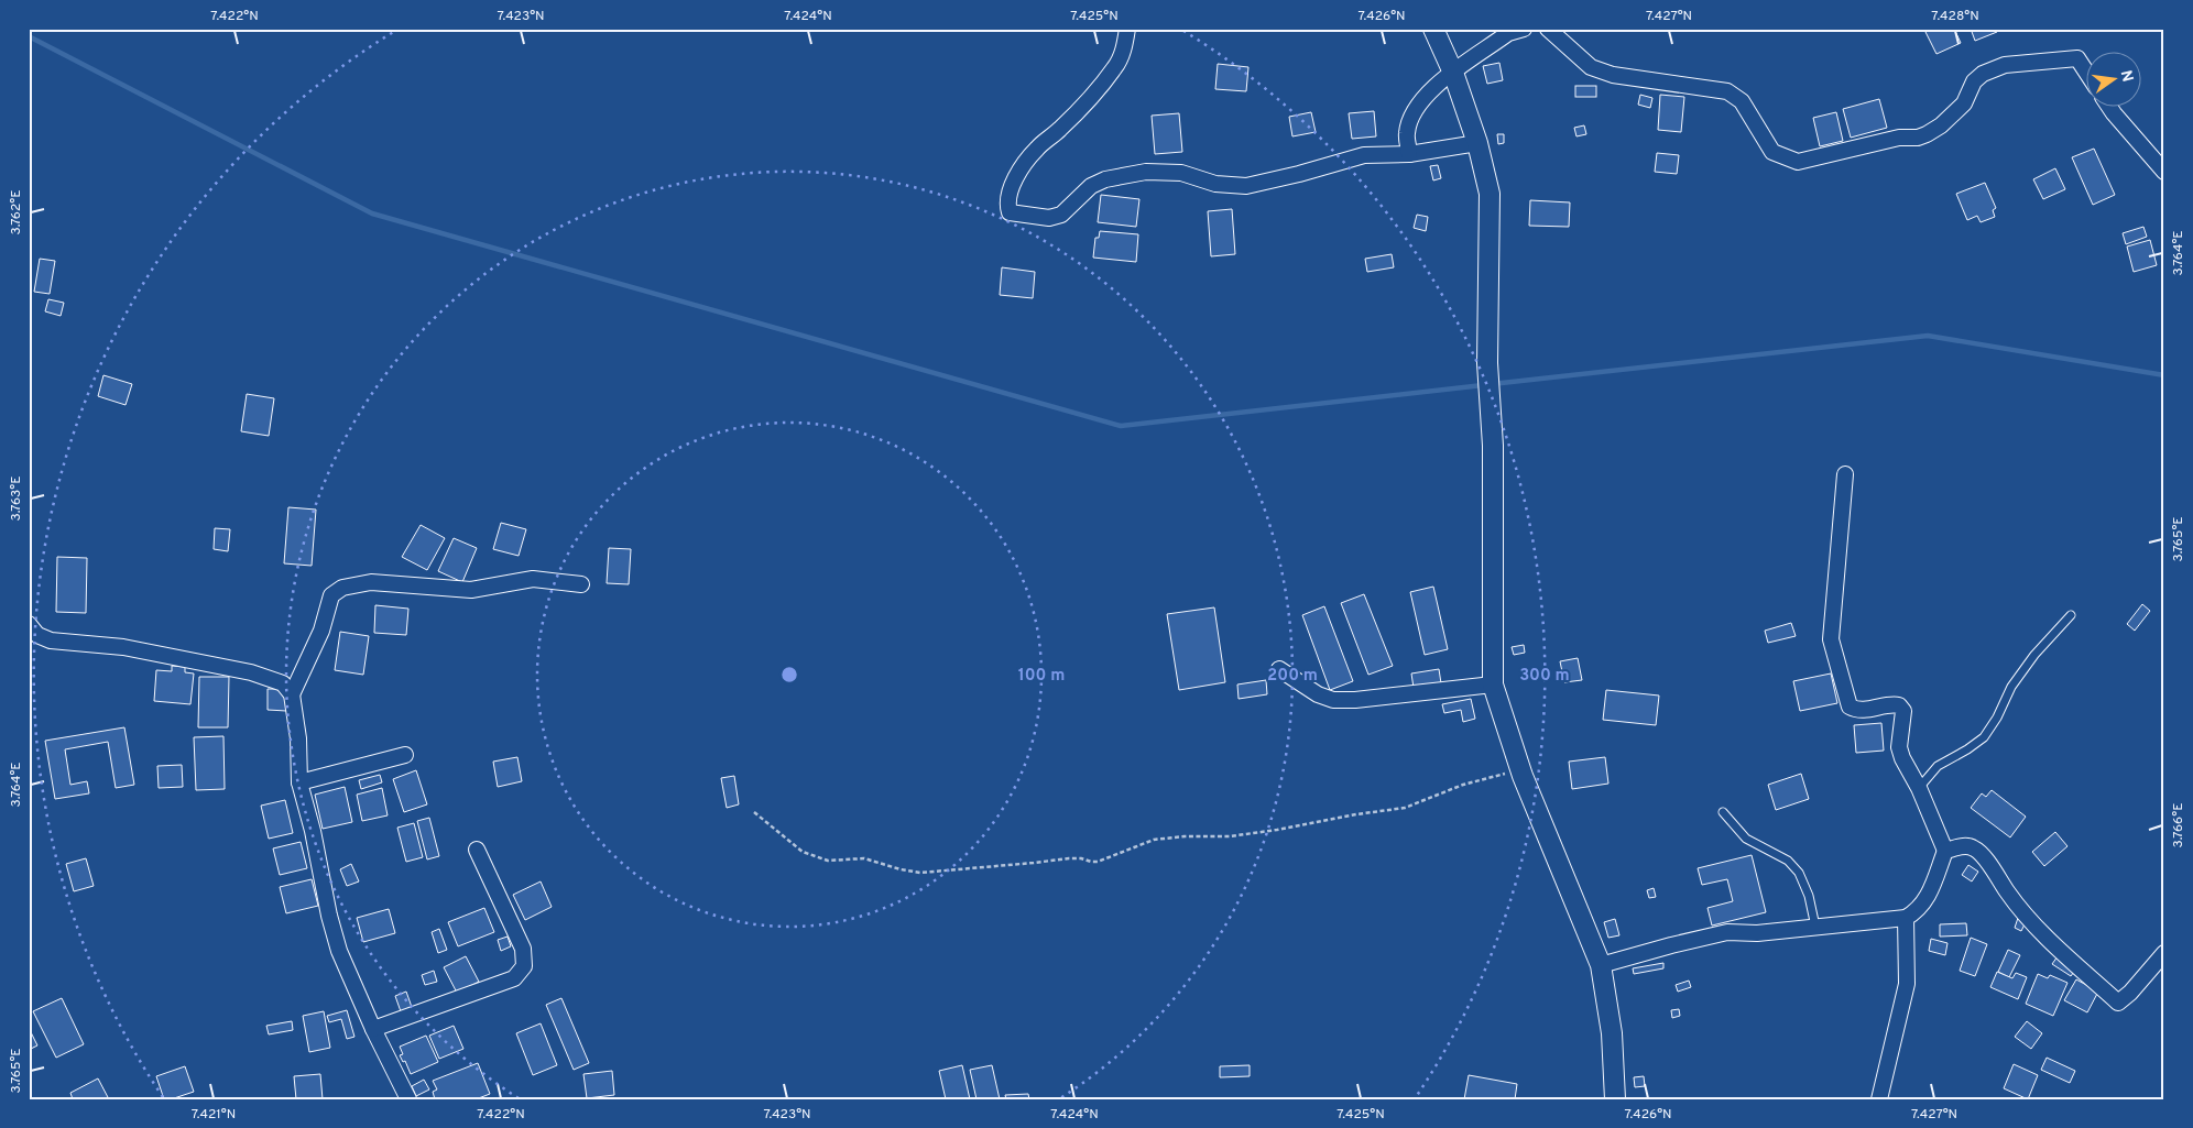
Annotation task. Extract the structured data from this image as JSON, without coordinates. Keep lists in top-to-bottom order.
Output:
{
  "north": "right",
  "coordinates": [
    "7.422°N",
    "7.423°N",
    "7.424°N",
    "7.425°N",
    "7.426°N",
    "7.427°N",
    "7.428°N",
    "3.762°E",
    "3.764°E",
    "3.763°E",
    "3.765°E",
    "3.766°E",
    "7.421°N"
  ],
  "rings": ["100 m", "200 m", "300 m"]
}
